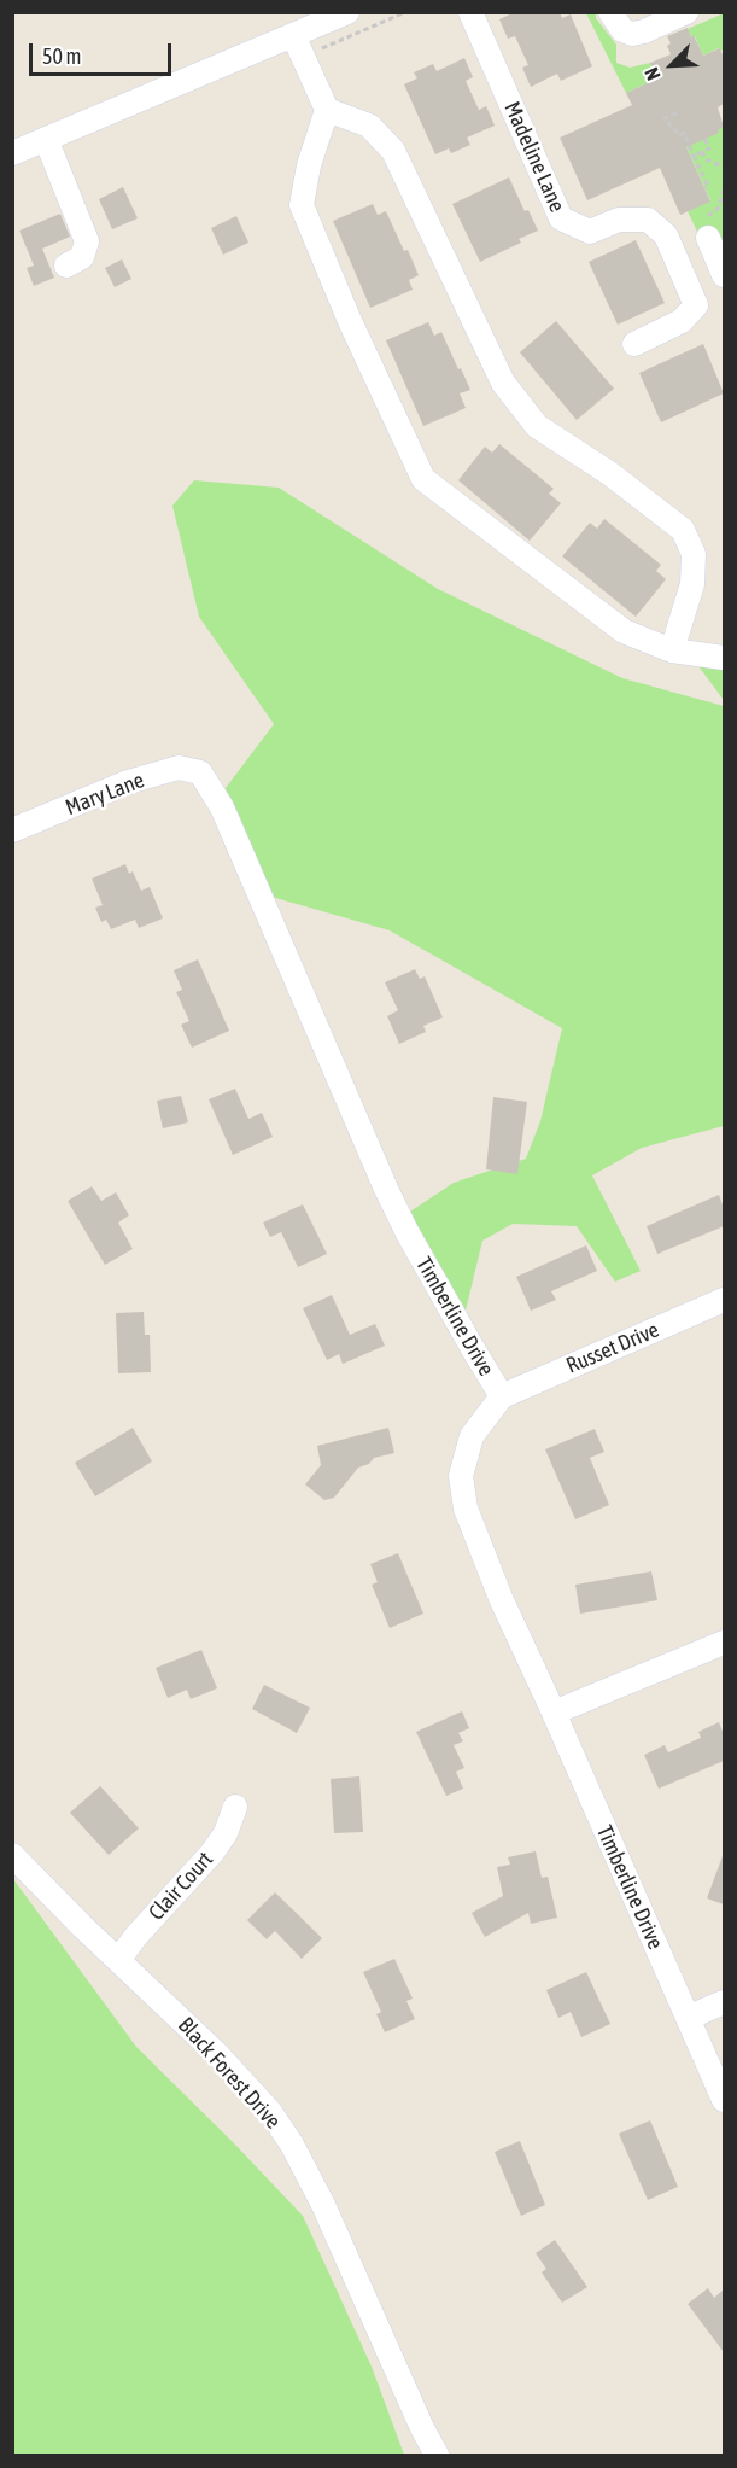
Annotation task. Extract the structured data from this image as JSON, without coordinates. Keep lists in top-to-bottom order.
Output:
{
  "streets": {
    "street": [
      "Madeline Lane",
      "Mary Lane",
      "Timberline Drive",
      "Russet Drive",
      "Clair Court",
      "Black Forest Drive"
    ]
  },
  "crossings": [
    ["Mary Lane", "Timberline Drive"],
    ["Timberline Drive", "Russet Drive"],
    ["Clair Court", "Black Forest Drive"]
  ],
  "scale_bar": "50 m",
  "north": "bottom left"
}
